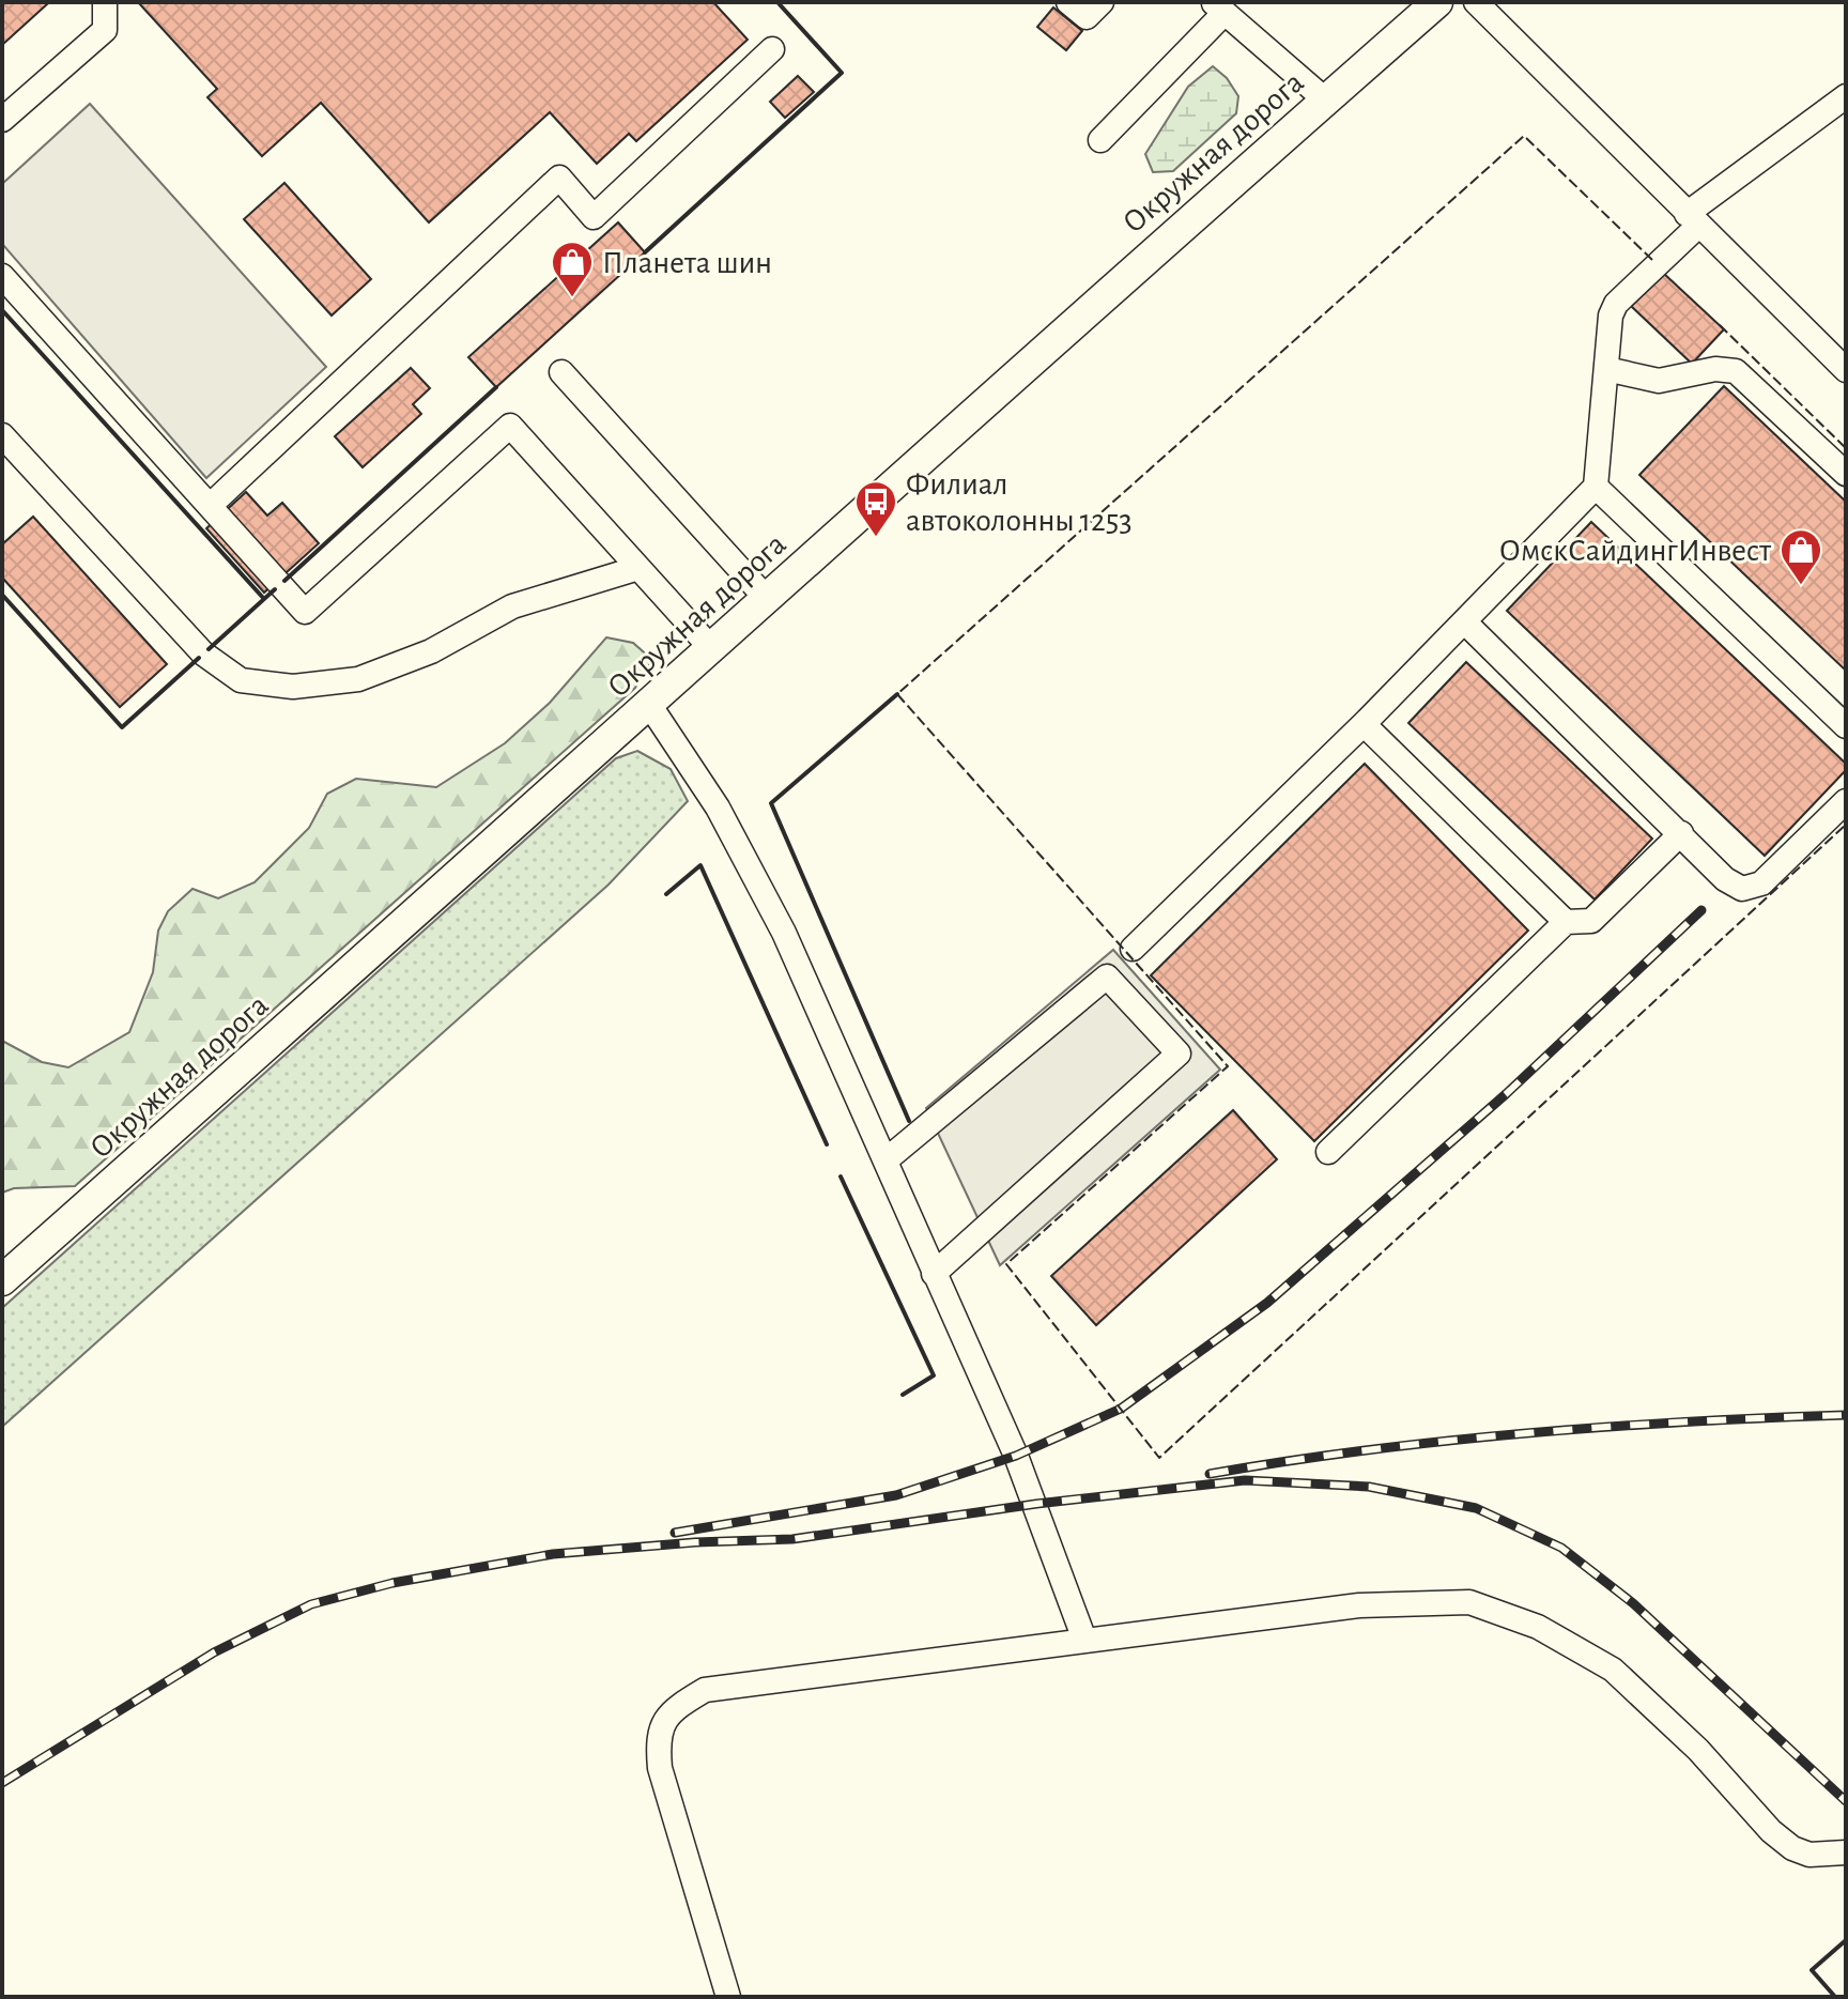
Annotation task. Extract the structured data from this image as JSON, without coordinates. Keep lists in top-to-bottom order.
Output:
{
  "streets": {
    "main road": ["Окружная дорога"]
  },
  "places": {
    "shop": ["Планета шин", "ОмскСайдингИнвест"],
    "bus stop": ["Филиал автоколонны 1253"]
  }
}
